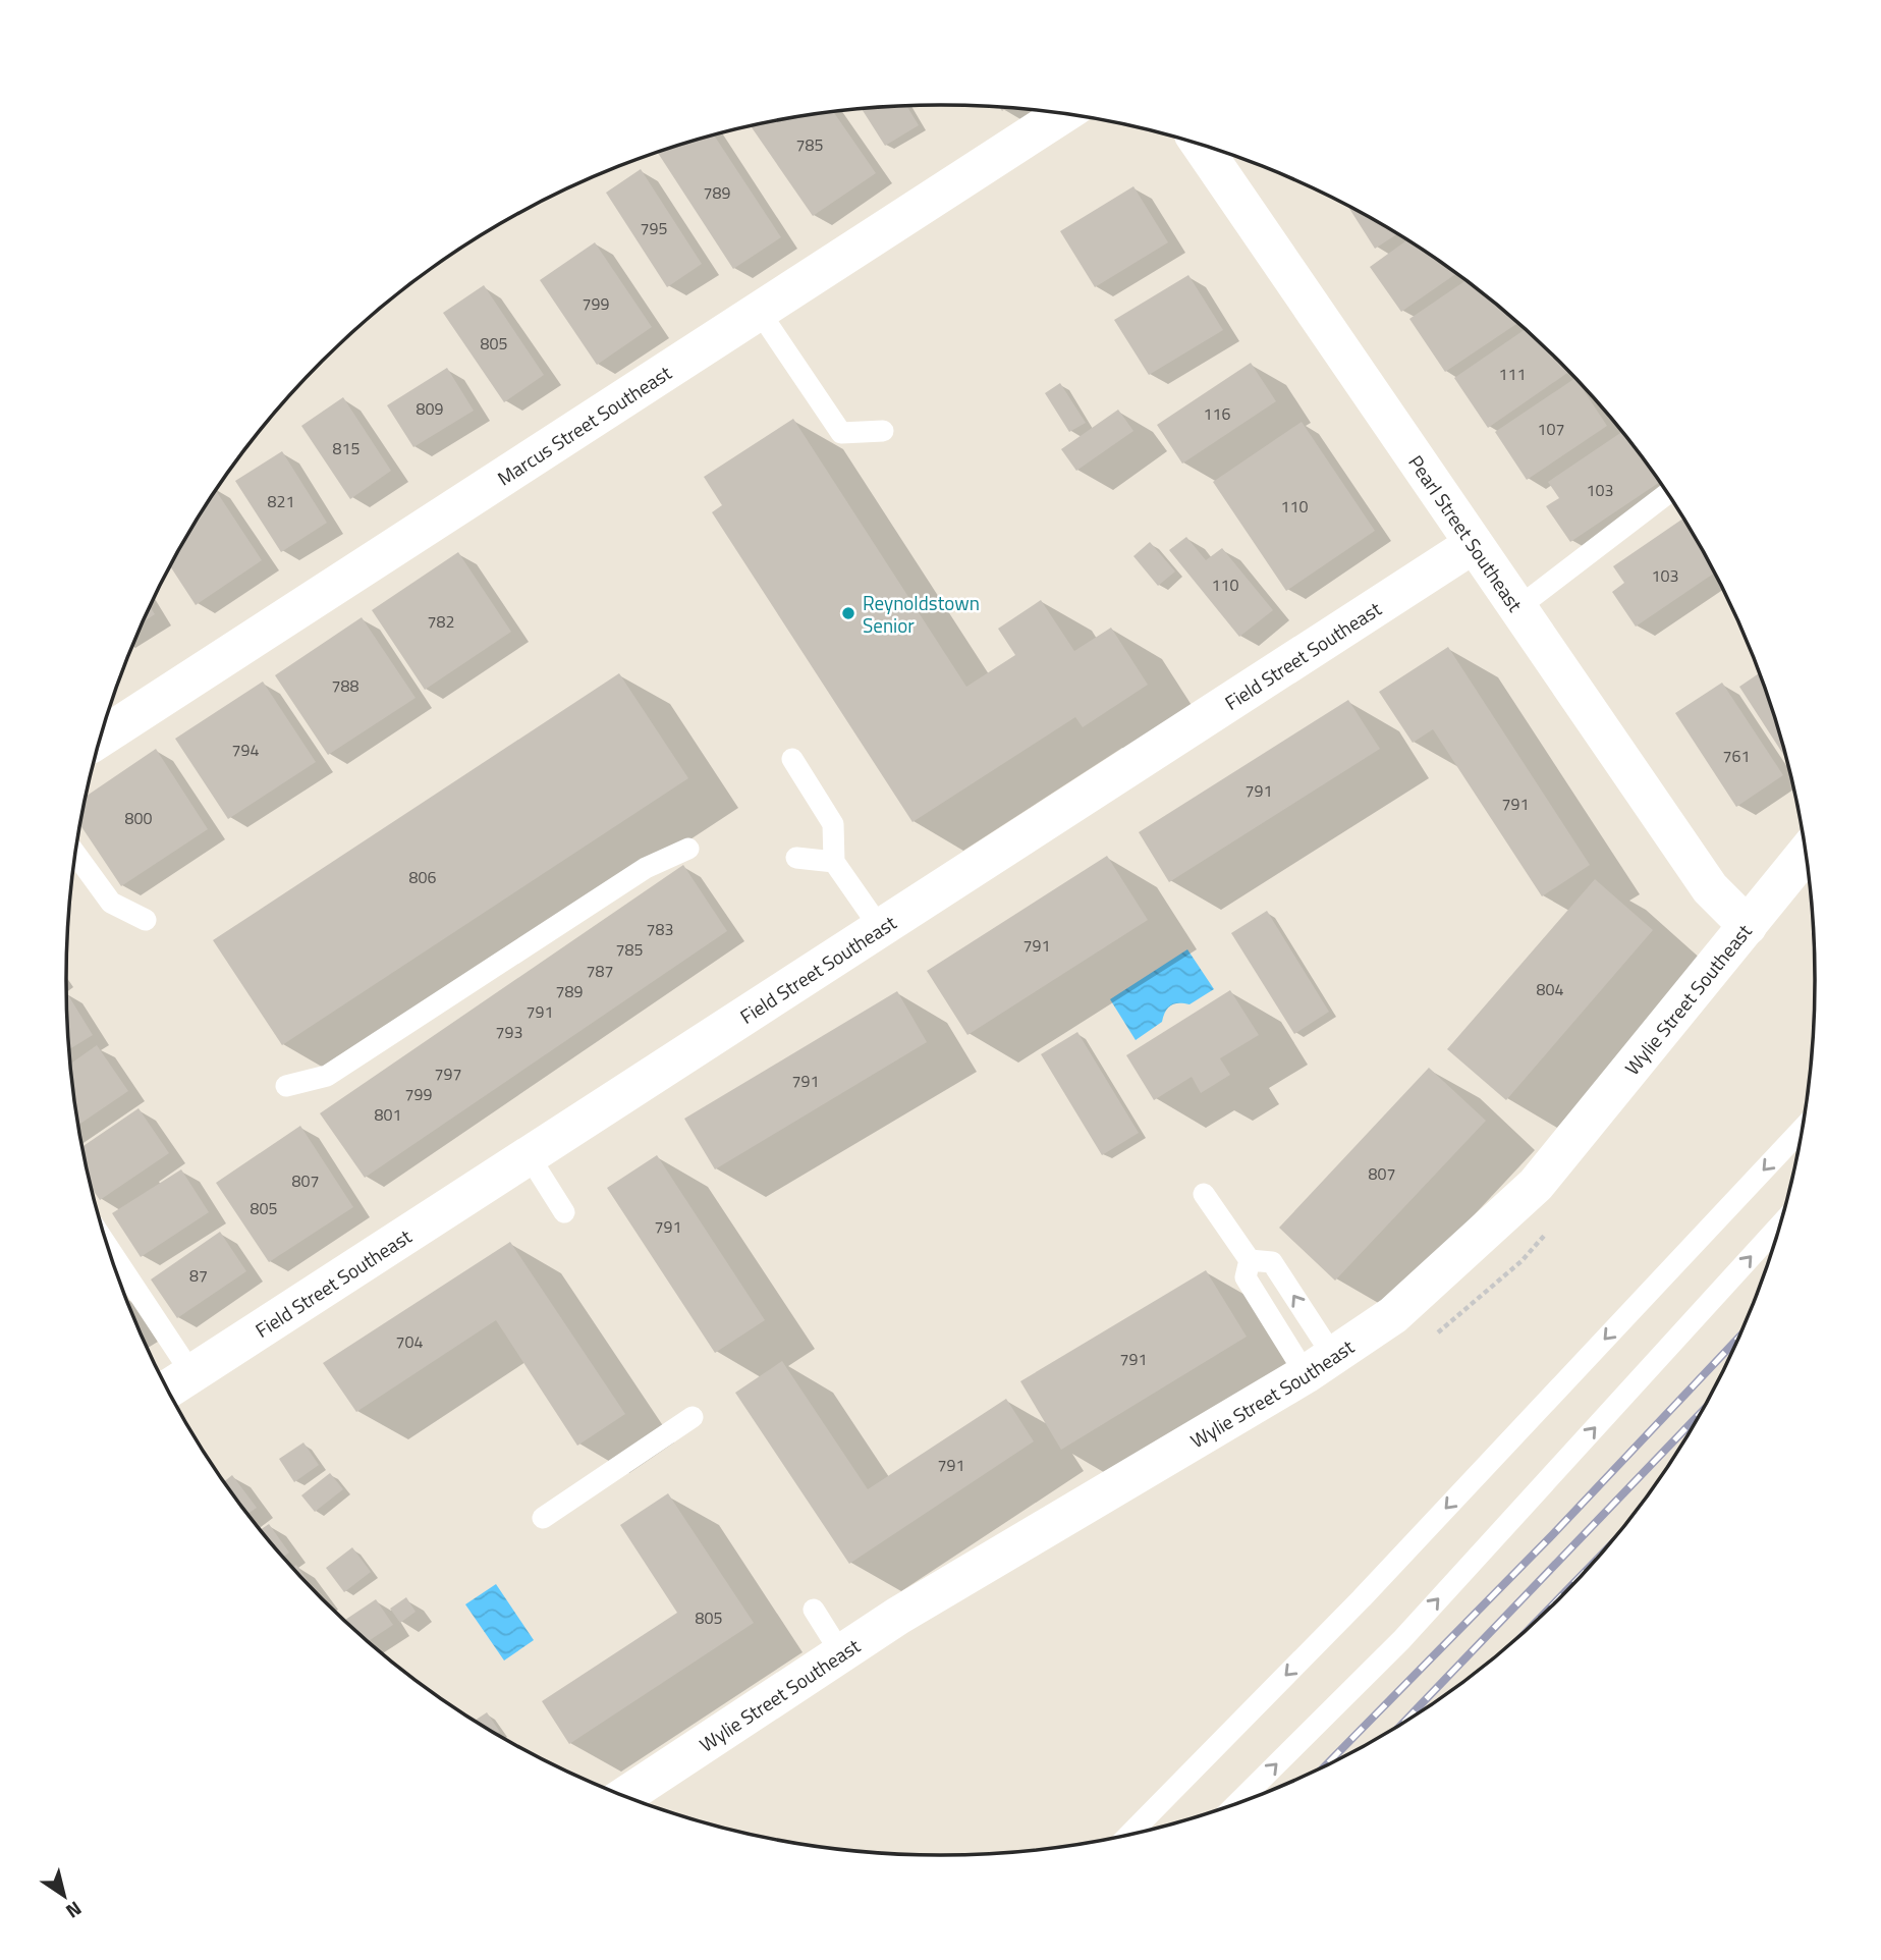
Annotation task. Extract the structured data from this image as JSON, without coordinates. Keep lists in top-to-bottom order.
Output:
{
  "streets": {
    "street": [
      "Marcus Street Southeast",
      "Pearl Street Southeast",
      "Field Street Southeast",
      "Wylie Street Southeast"
    ]
  },
  "crossings": [
    ["Pearl Street Southeast", "Field Street Southeast"],
    ["Pearl Street Southeast", "Wylie Street Southeast"]
  ],
  "places": ["Reynoldstown Senior"],
  "house_numbers": [
    "785",
    "789",
    "795",
    "799",
    "805",
    "111",
    "809",
    "116",
    "107",
    "815",
    "103",
    "821",
    "110",
    "103",
    "110",
    "782",
    "788",
    "794",
    "761",
    "791",
    "791",
    "800",
    "806",
    "783",
    "791",
    "785",
    "787",
    "804",
    "789",
    "791",
    "793",
    "797",
    "791",
    "799",
    "801",
    "807",
    "807",
    "805",
    "791",
    "87",
    "704",
    "791",
    "791",
    "805"
  ],
  "north": "bottom right"
}
